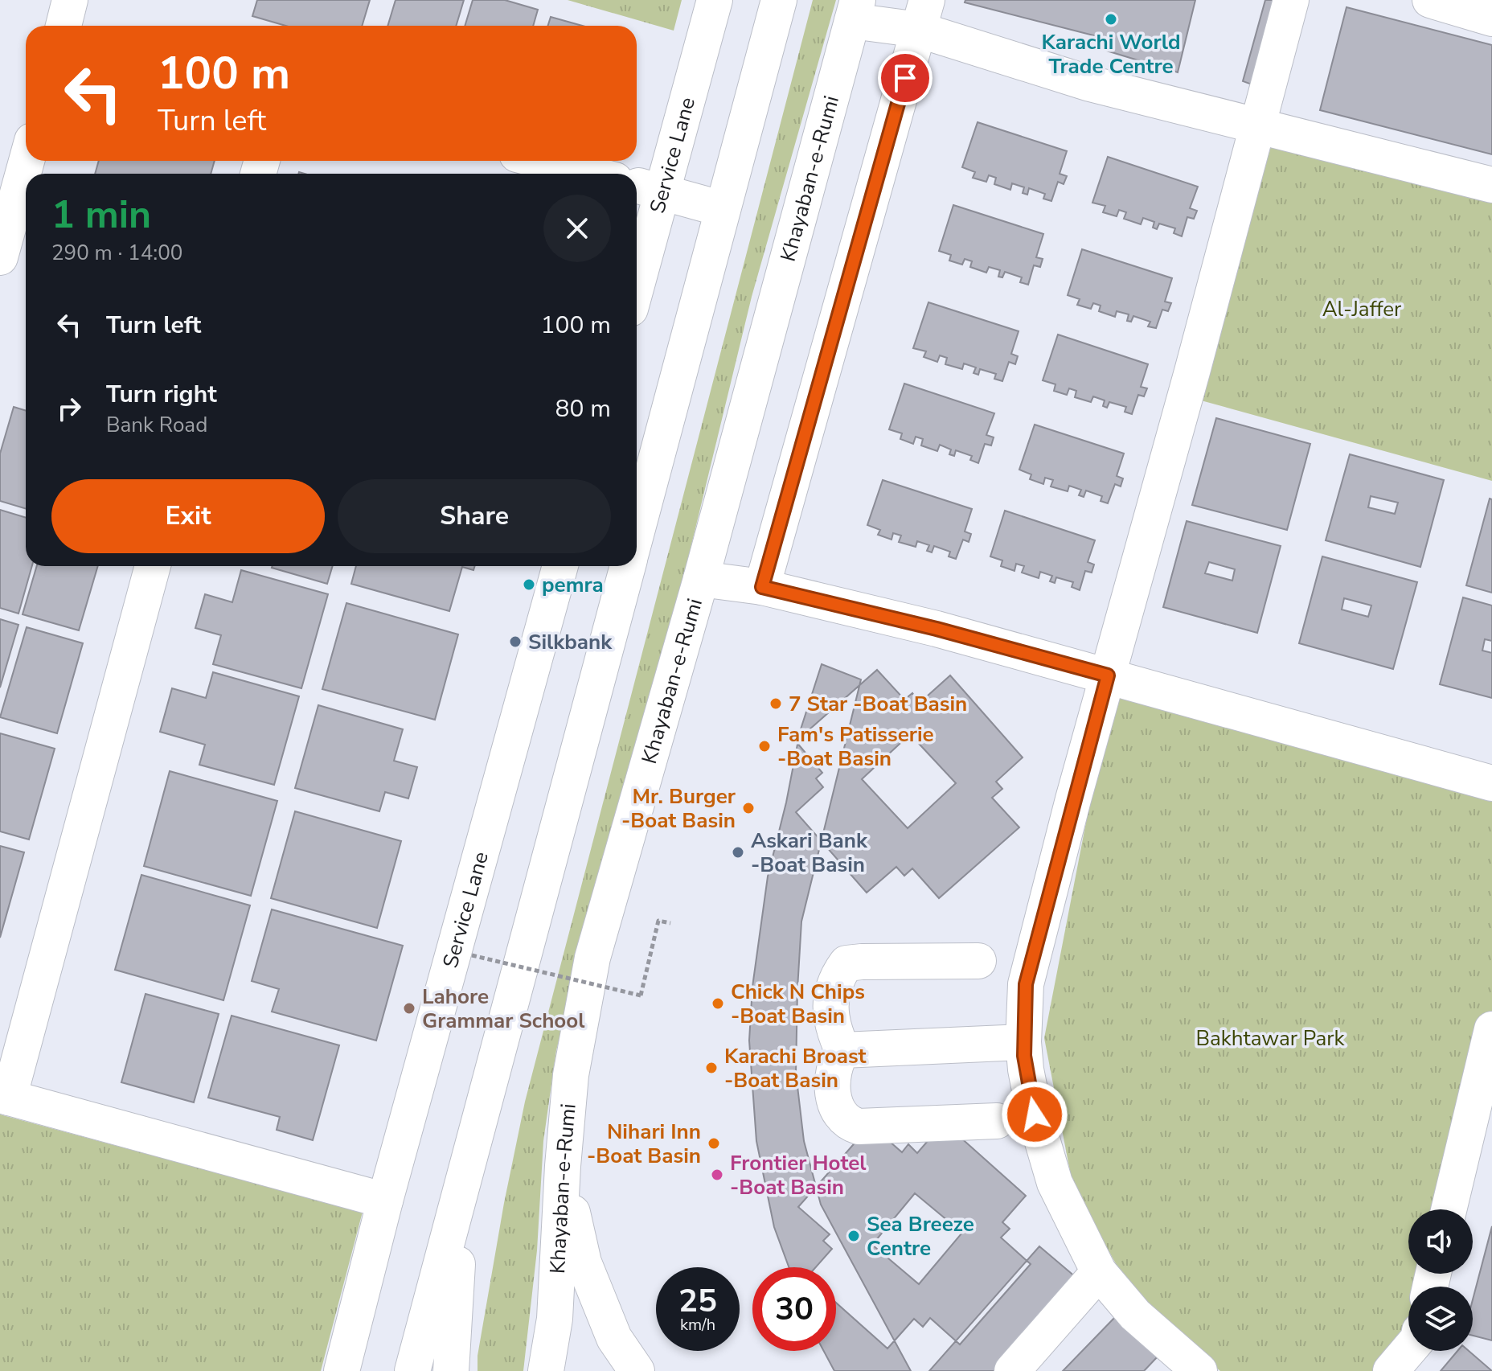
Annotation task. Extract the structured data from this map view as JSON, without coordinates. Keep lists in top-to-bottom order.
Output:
{
  "streets": {
    "street": ["Service Lane", "Khayaban-e-Rumi"]
  },
  "parks": ["Al-Jaffer", "Bakhtawar Park"],
  "places": [
    "Karachi World Trade Centre",
    "pemra",
    "Silkbank",
    "7 Star -Boat Basin",
    "Fam's Patisserie -Boat Basin",
    "Mr. Burger -Boat Basin",
    "Askari Bank -Boat Basin",
    "Chick N Chips -Boat Basin",
    "Lahore Grammar School",
    "Karachi Broast -Boat Basin",
    "Nihari Inn -Boat Basin",
    "Frontier Hotel -Boat Basin",
    "Sea Breeze Centre"
  ],
  "page": {
    "turn": ["100 m", "Turn left"],
    "heading": ["1 min", "290 m · 14:00"],
    "list": [
      {
        "name": "Turn left",
        "value": "100 m"
      },
      {
        "name": "Turn right",
        "note": "Bank Road",
        "value": "80 m"
      }
    ],
    "buttons": ["Exit", "Share"],
    "speed": "25 km/h",
    "limit": "30"
  }
}
